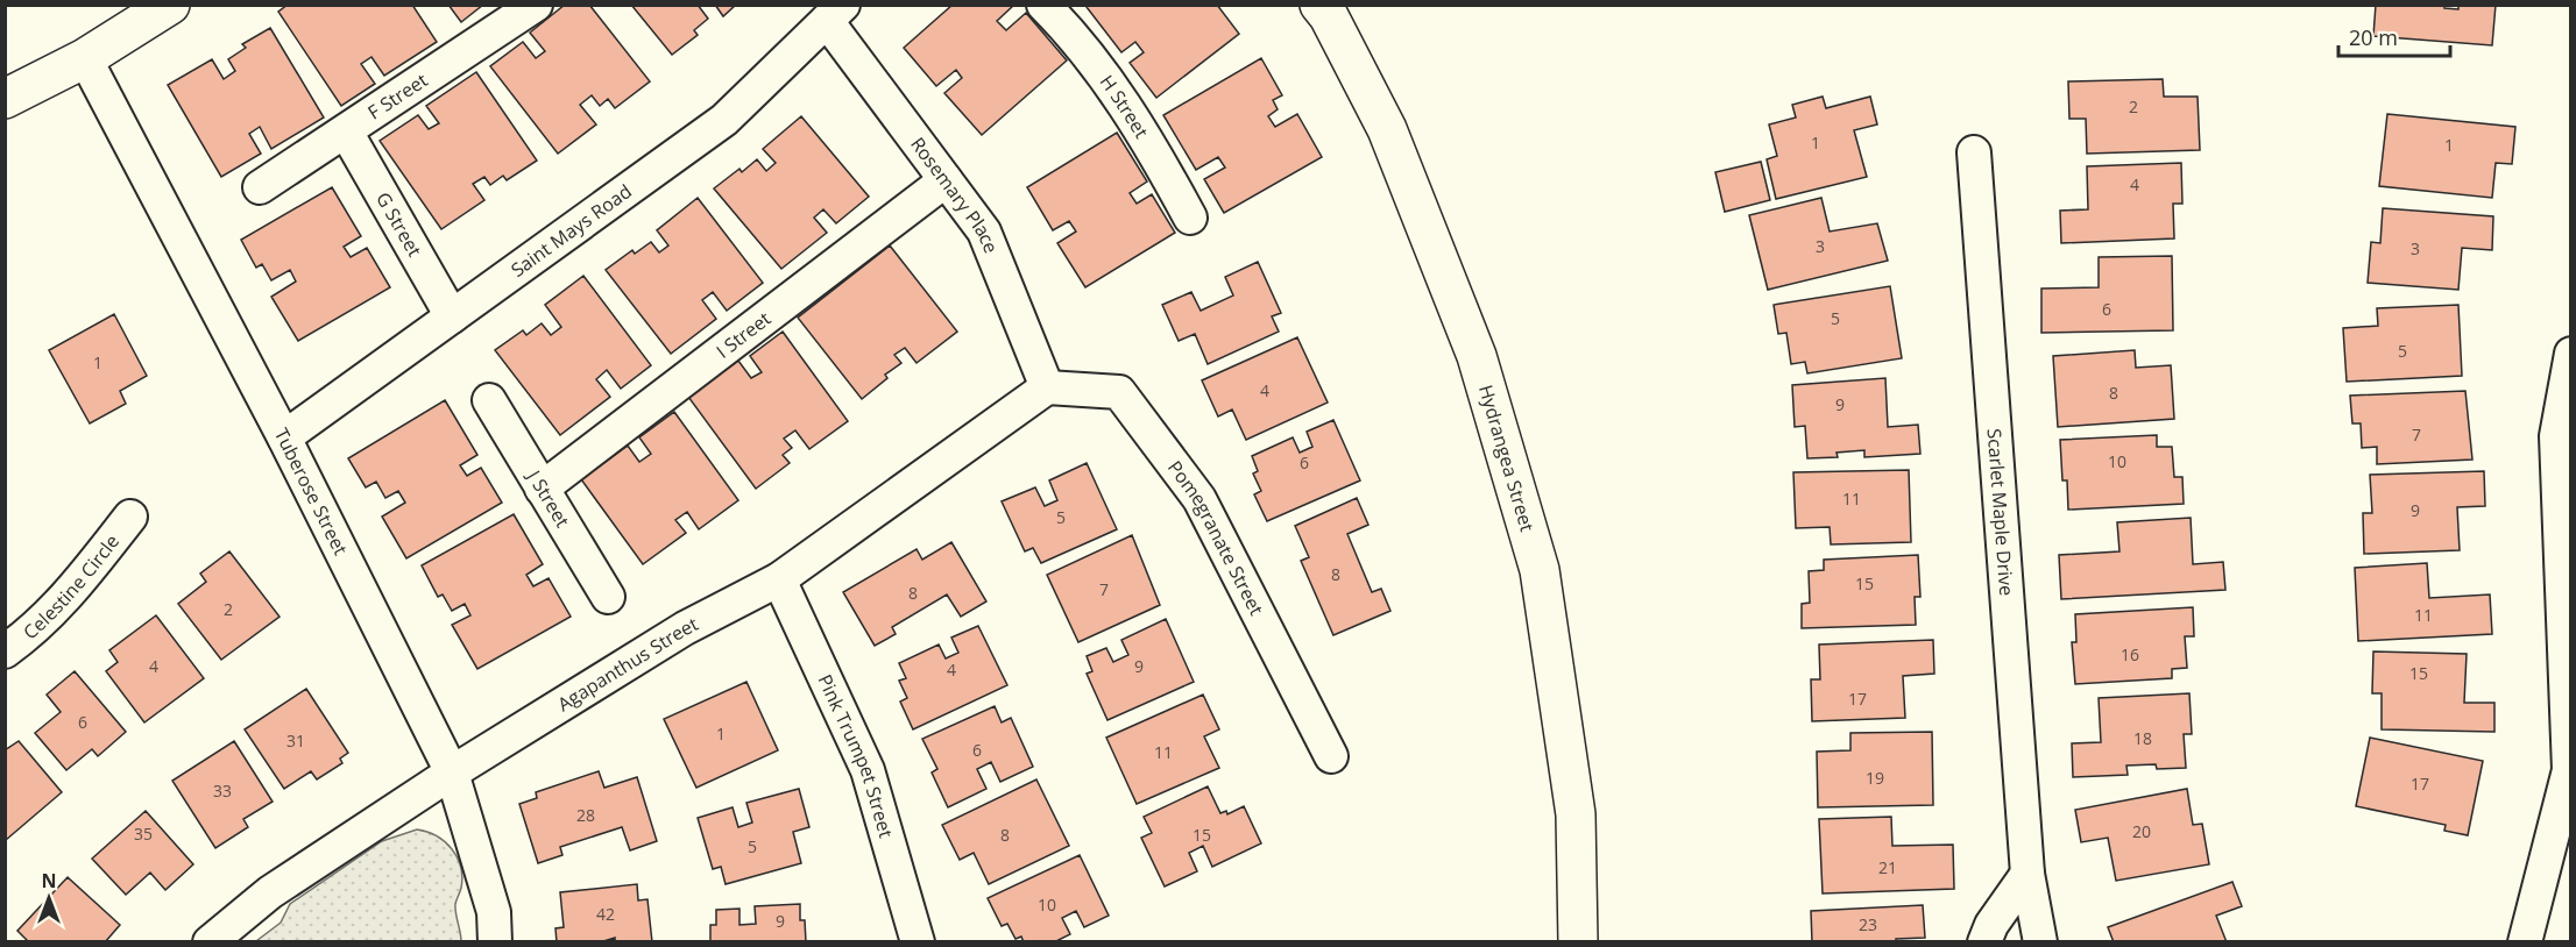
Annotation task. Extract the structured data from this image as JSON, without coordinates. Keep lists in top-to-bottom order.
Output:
{
  "streets": {
    "street": [
      "F Street",
      "H Street",
      "Rosemary Place",
      "G Street",
      "Saint Mays Road",
      "I Street",
      "Hydrangea Street",
      "Tuberose Street",
      "J Street",
      "Scarlet Maple Drive",
      "Pomegranate Street",
      "Celestine Circle",
      "Agapanthus Street",
      "Pink Trumpet Street"
    ]
  },
  "crossings": [
    ["F Street", "G Street"],
    ["Rosemary Place", "Saint Mays Road"],
    ["Rosemary Place", "I Street"],
    ["Rosemary Place", "Pomegranate Street"],
    ["Rosemary Place", "Agapanthus Street"],
    ["G Street", "Saint Mays Road"],
    ["Saint Mays Road", "Tuberose Street"],
    ["I Street", "J Street"],
    ["Tuberose Street", "Agapanthus Street"],
    ["Pomegranate Street", "Agapanthus Street"],
    ["Agapanthus Street", "Pink Trumpet Street"]
  ],
  "house_numbers": [
    "2",
    "1",
    "1",
    "4",
    "3",
    "3",
    "6",
    "5",
    "5",
    "1",
    "4",
    "8",
    "9",
    "7",
    "10",
    "6",
    "11",
    "9",
    "5",
    "8",
    "15",
    "7",
    "8",
    "2",
    "11",
    "16",
    "4",
    "9",
    "4",
    "15",
    "17",
    "6",
    "1",
    "18",
    "31",
    "6",
    "11",
    "19",
    "17",
    "33",
    "28",
    "20",
    "35",
    "8",
    "15",
    "5",
    "21",
    "10",
    "42",
    "9",
    "23"
  ],
  "scale_bar": "20 m",
  "north": "top"
}
